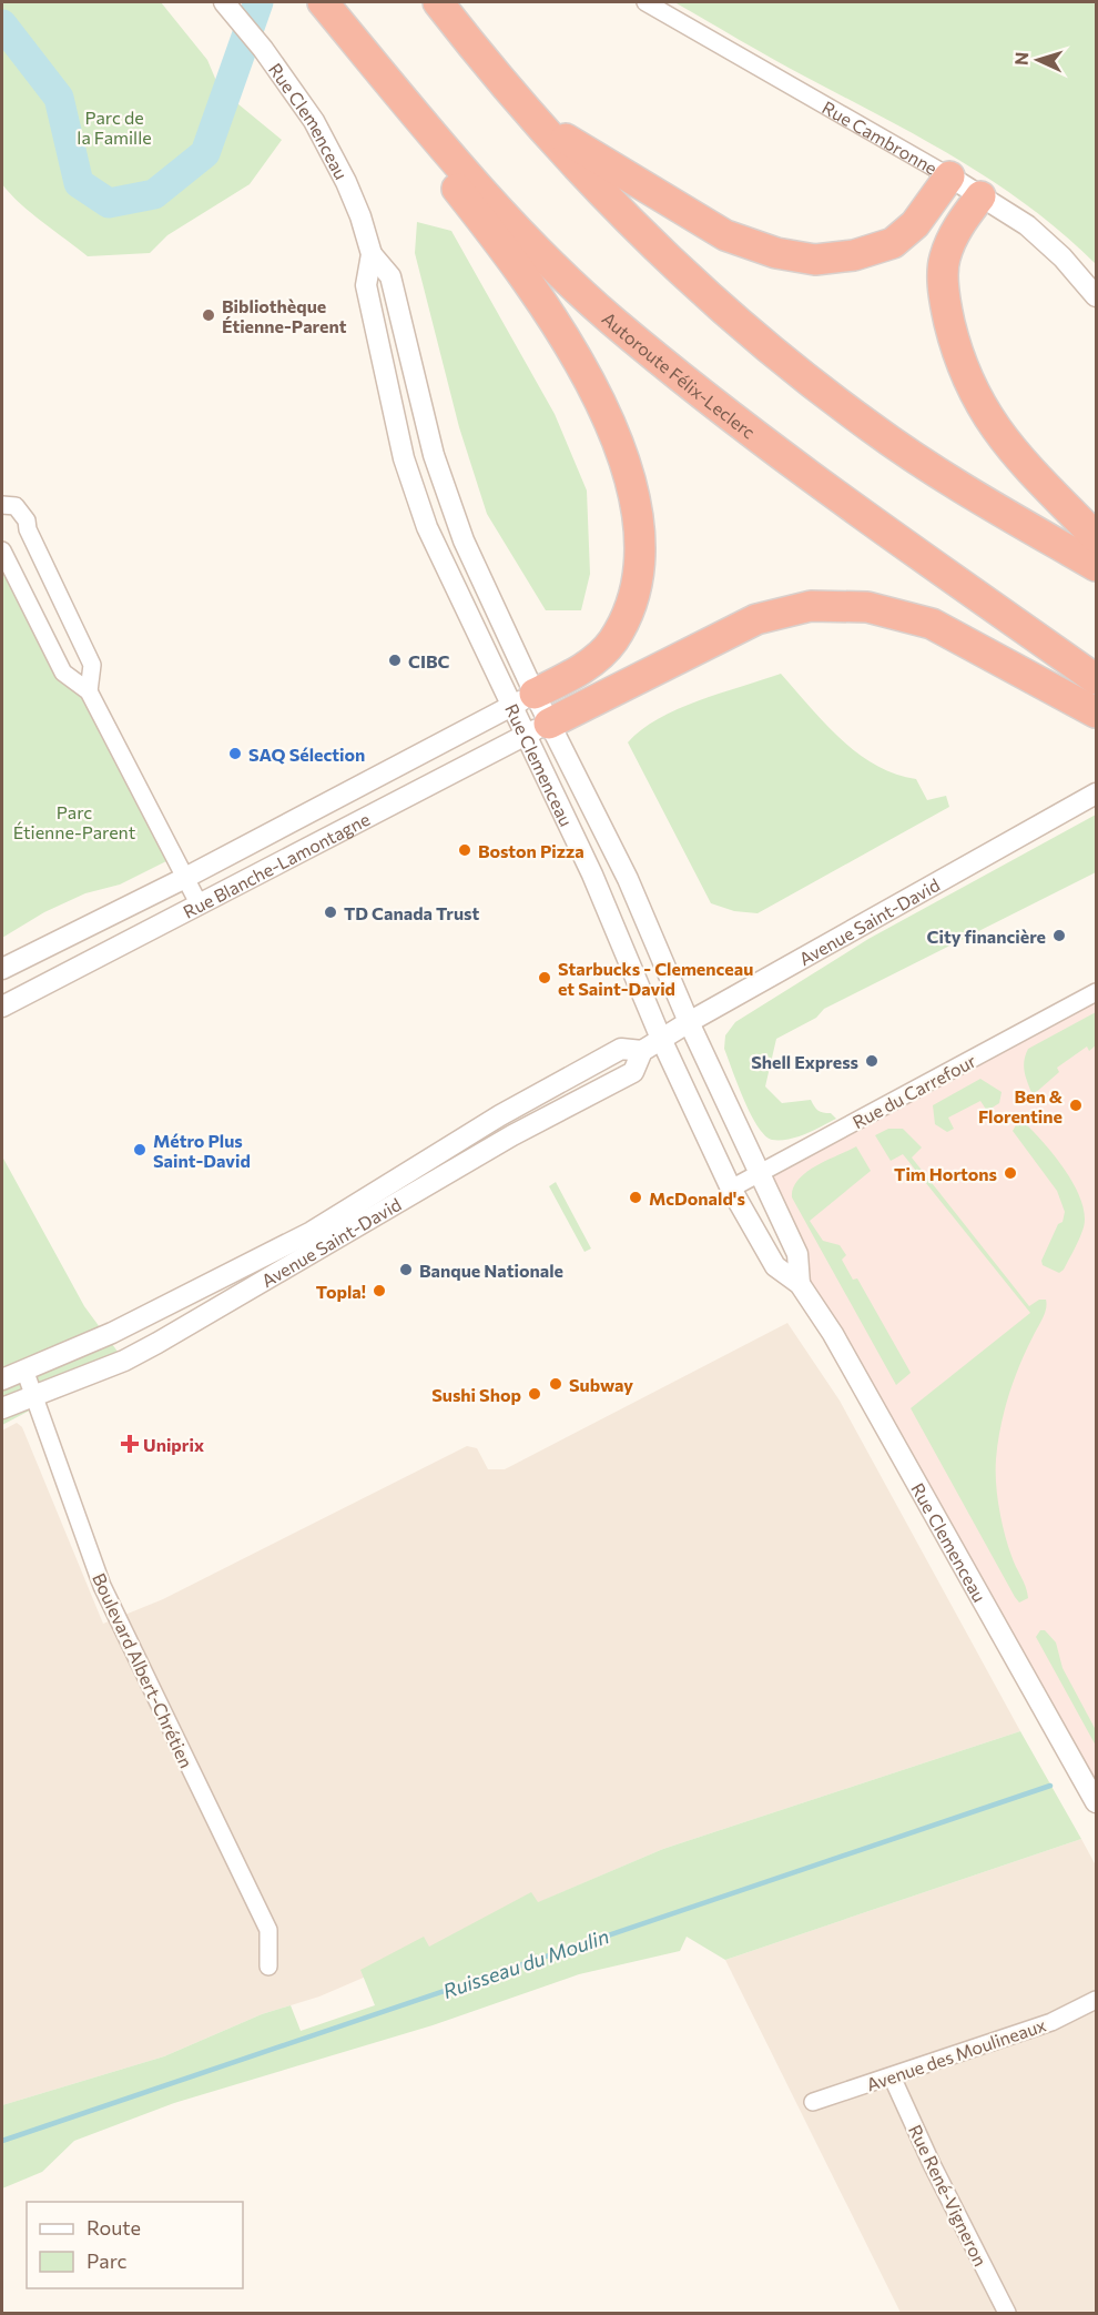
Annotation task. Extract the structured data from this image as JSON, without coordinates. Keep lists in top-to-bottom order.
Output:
{
  "streets": {
    "highway": ["Autoroute Félix-Leclerc"],
    "street": [
      "Rue Clemenceau",
      "Rue Cambronne",
      "Rue Blanche-Lamontagne",
      "Avenue Saint-David",
      "Rue du Carrefour",
      "Boulevard Albert-Chrétien",
      "Avenue des Moulineaux",
      "Rue René-Vigneron"
    ]
  },
  "crossings": [
    ["Rue Clemenceau", "Rue Blanche-Lamontagne"],
    ["Rue Clemenceau", "Avenue Saint-David"],
    ["Rue Clemenceau", "Rue du Carrefour"],
    ["Avenue Saint-David", "Boulevard Albert-Chrétien"],
    ["Avenue des Moulineaux", "Rue René-Vigneron"]
  ],
  "water": ["Ruisseau du Moulin"],
  "parks": ["Parc de la Famille", "Parc Étienne-Parent"],
  "places": {
    "other": [
      "Bibliothèque Étienne-Parent",
      "CIBC",
      "SAQ Sélection",
      "Boston Pizza",
      "TD Canada Trust",
      "City financière",
      "Starbucks - Clemenceau et Saint-David",
      "Shell Express",
      "Ben & Florentine",
      "Métro Plus Saint-David",
      "Tim Hortons",
      "McDonald's",
      "Banque Nationale",
      "Topla!",
      "Subway",
      "Sushi Shop"
    ],
    "health": ["Uniprix"]
  },
  "legend": ["Route", "Parc"],
  "north": "left"
}
